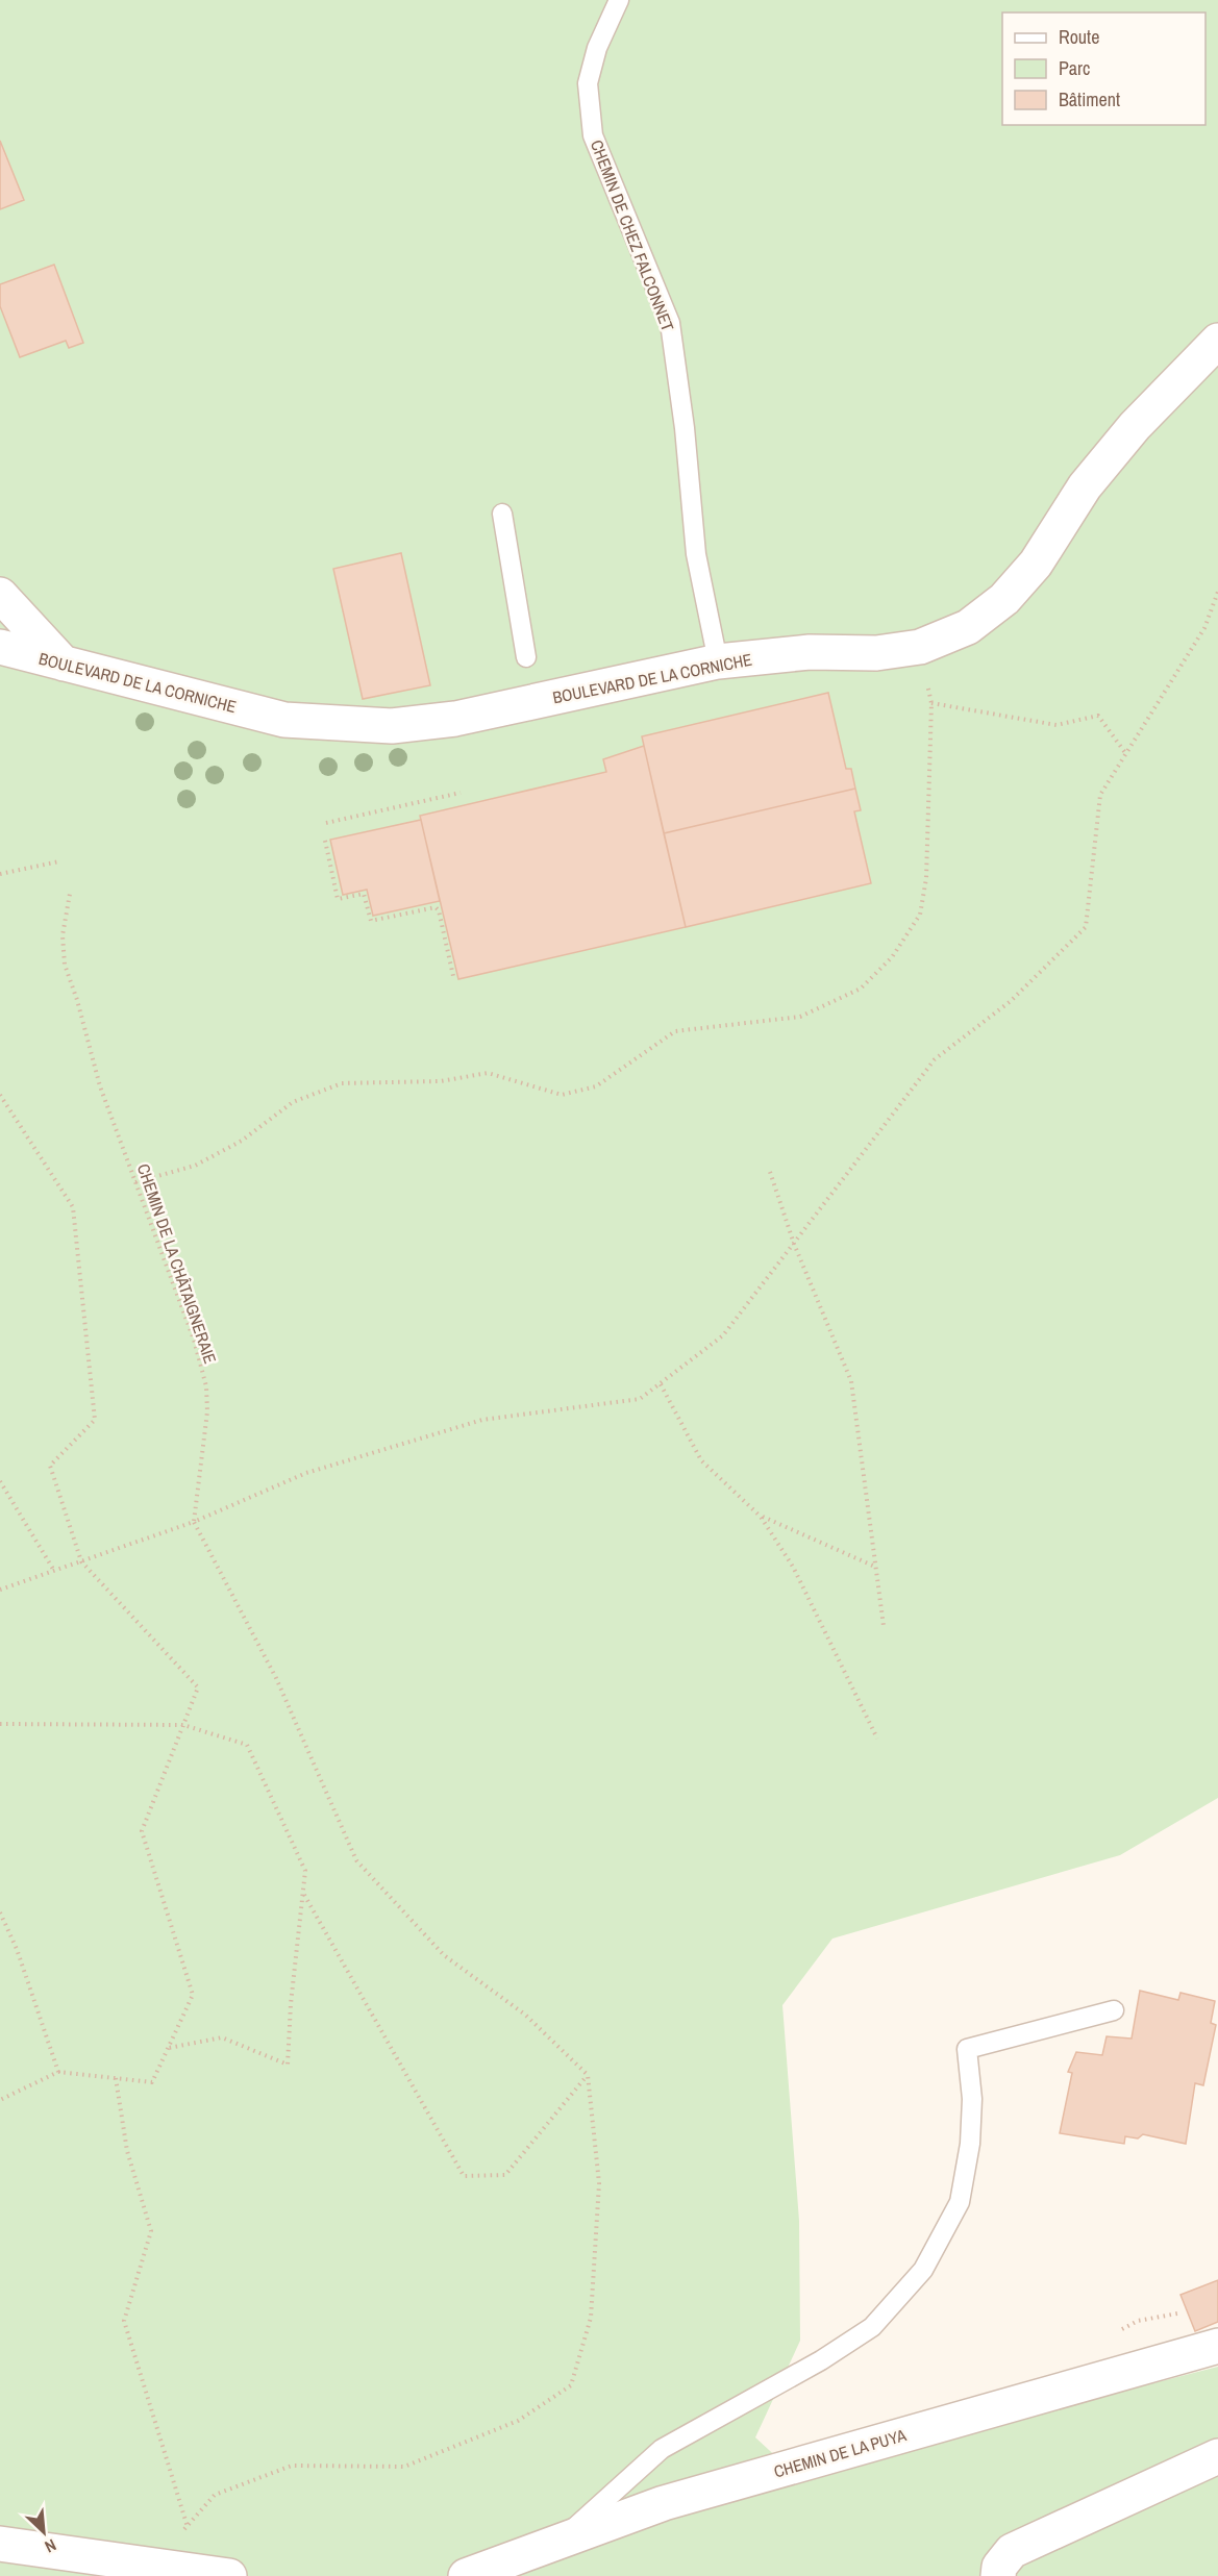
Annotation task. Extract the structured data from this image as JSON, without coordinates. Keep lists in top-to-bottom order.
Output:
{
  "streets": {
    "street": ["BOULEVARD DE LA CORNICHE", "CHEMIN DE LA PUYA"],
    "lane": ["CHEMIN DE CHEZ FALCONNET"],
    "path": ["CHEMIN DE LA CHÂTAIGNERAIE"]
  },
  "crossings": [
    ["CHEMIN DE CHEZ FALCONNET", "BOULEVARD DE LA CORNICHE"]
  ],
  "legend": ["Route", "Parc", "Bâtiment"],
  "north": "bottom right"
}
